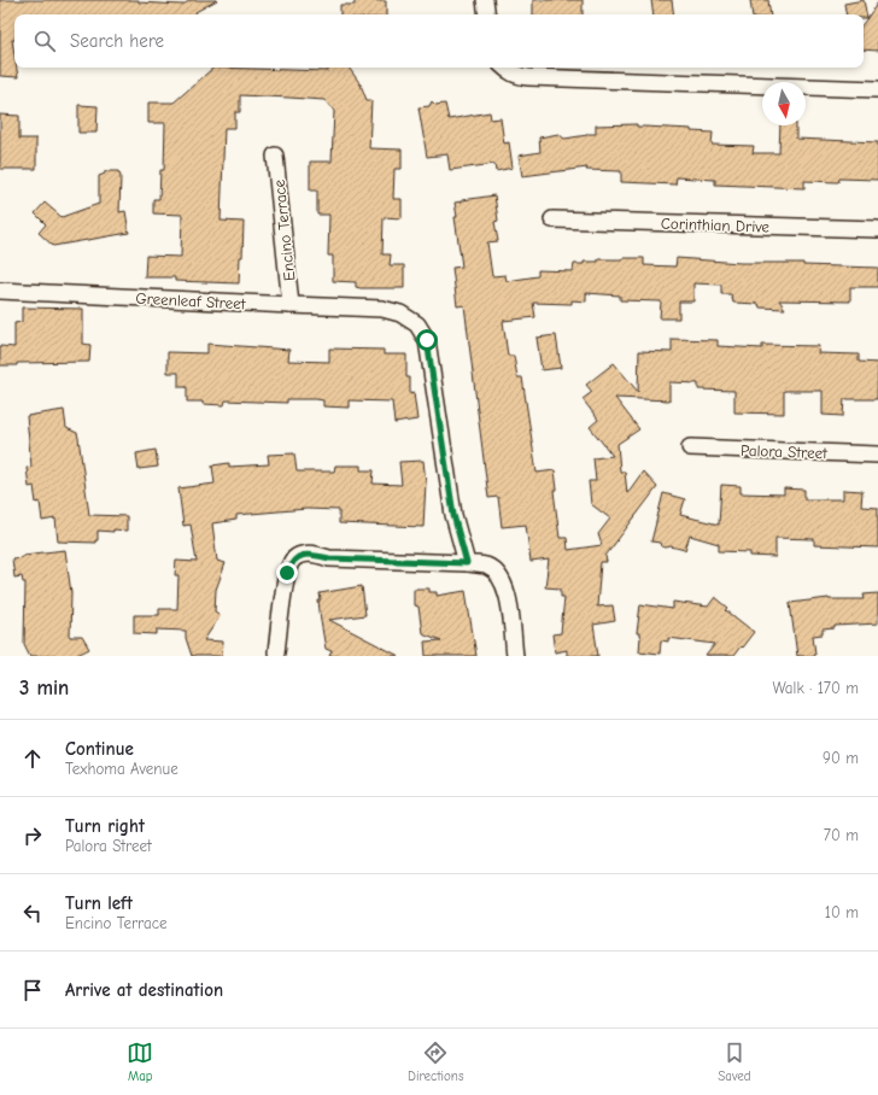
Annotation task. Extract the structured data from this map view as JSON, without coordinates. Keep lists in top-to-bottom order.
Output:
{
  "streets": {
    "street": [
      "Corinthian Drive",
      "Encino Terrace",
      "Greenleaf Street",
      "Palora Street"
    ]
  },
  "crossings": [
    ["Encino Terrace", "Greenleaf Street"]
  ],
  "north": "bottom",
  "page": {
    "search": "Search here",
    "heading": ["3 min", "Walk · 170 m"],
    "list": [
      ["Continue", "Texhoma Avenue", "90 m"],
      ["Turn right", "Palora Street", "70 m"],
      ["Turn left", "Encino Terrace", "10 m"],
      "Arrive at destination"
    ],
    "nav": ["Map", "Directions", "Saved"]
  }
}
